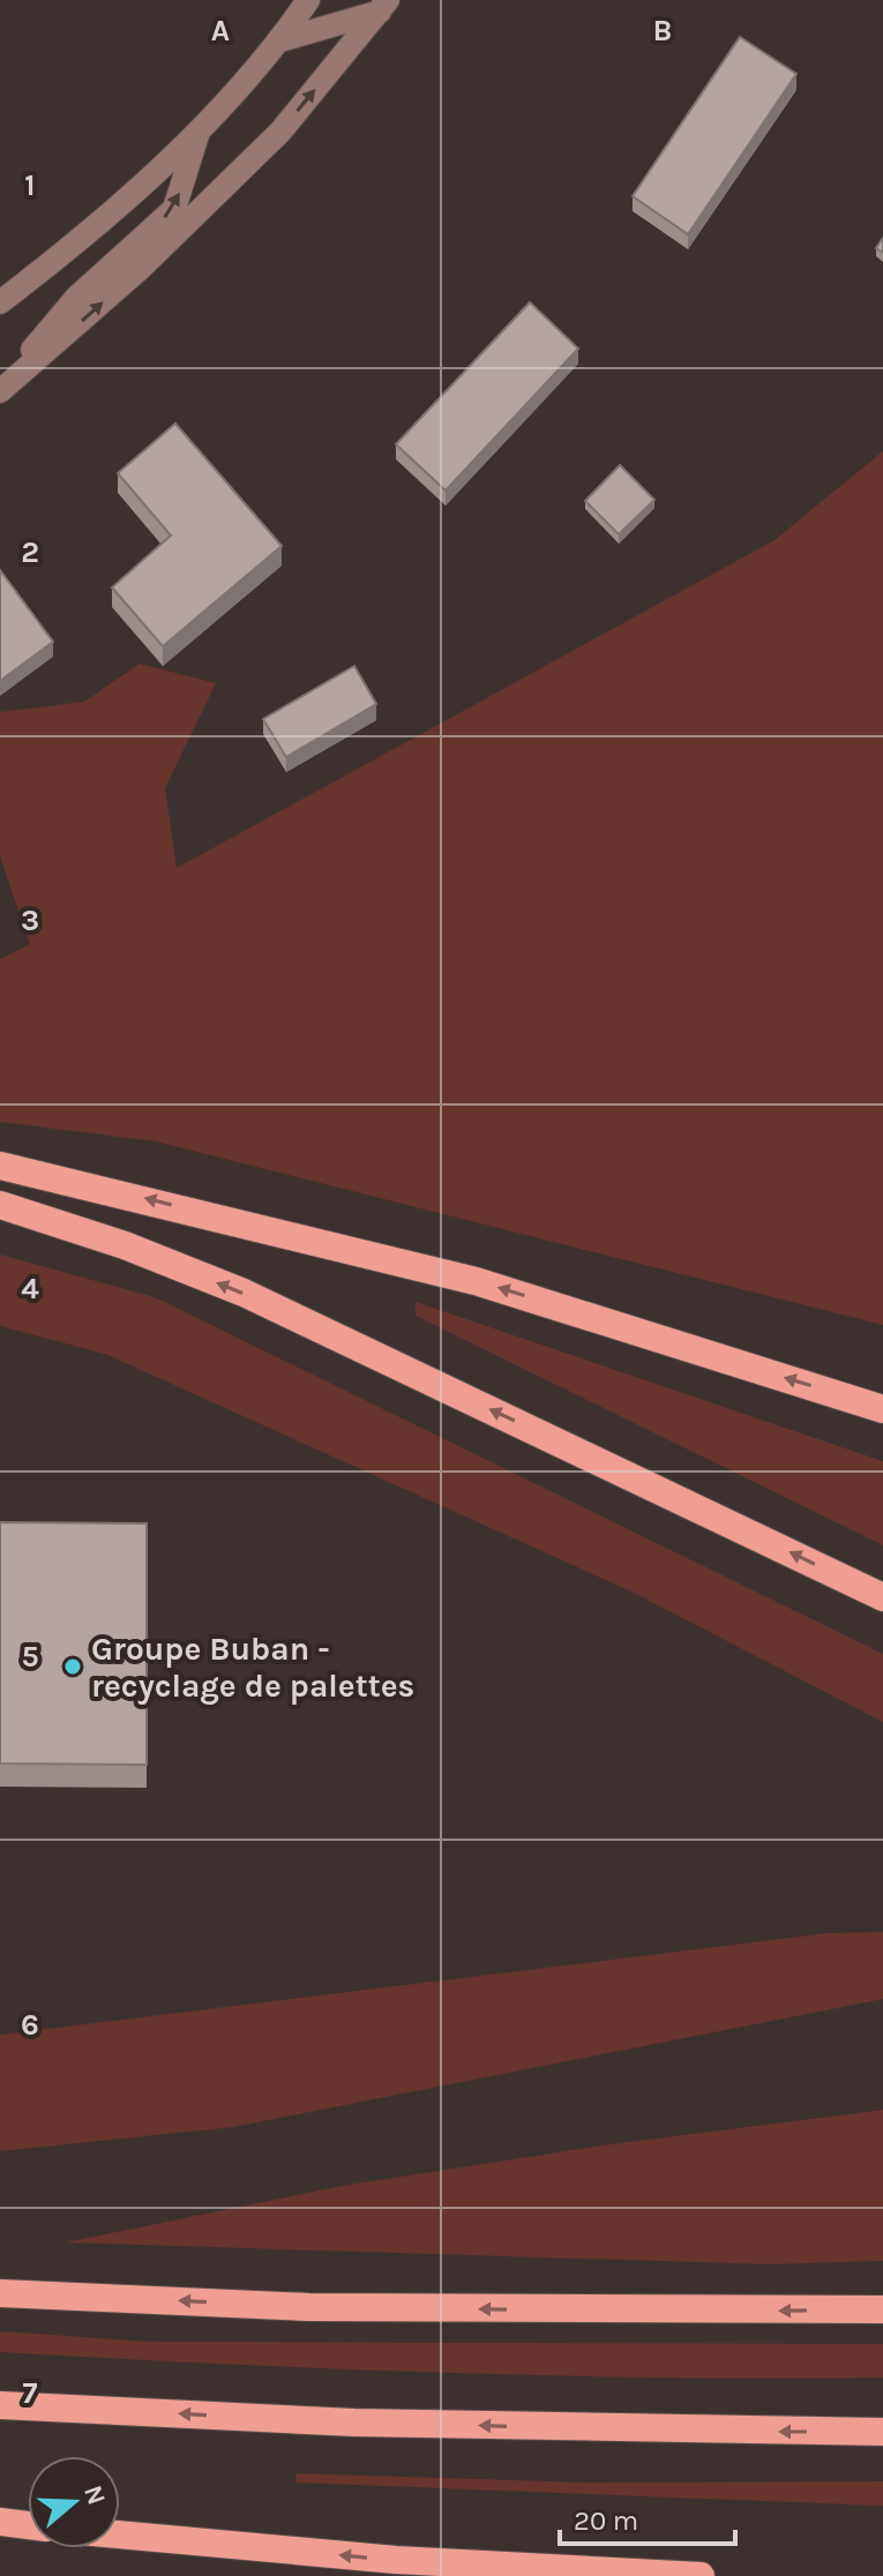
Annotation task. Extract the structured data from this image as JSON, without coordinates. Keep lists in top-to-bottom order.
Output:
{
  "places": ["Groupe Buban - recyclage de palettes"],
  "scale_bar": "20 m",
  "north": "right",
  "grid": {
    "columns": ["A", "B"],
    "rows": [
      "1",
      "2",
      "3",
      "4",
      "5",
      "6",
      "7"
    ]
  }
}
